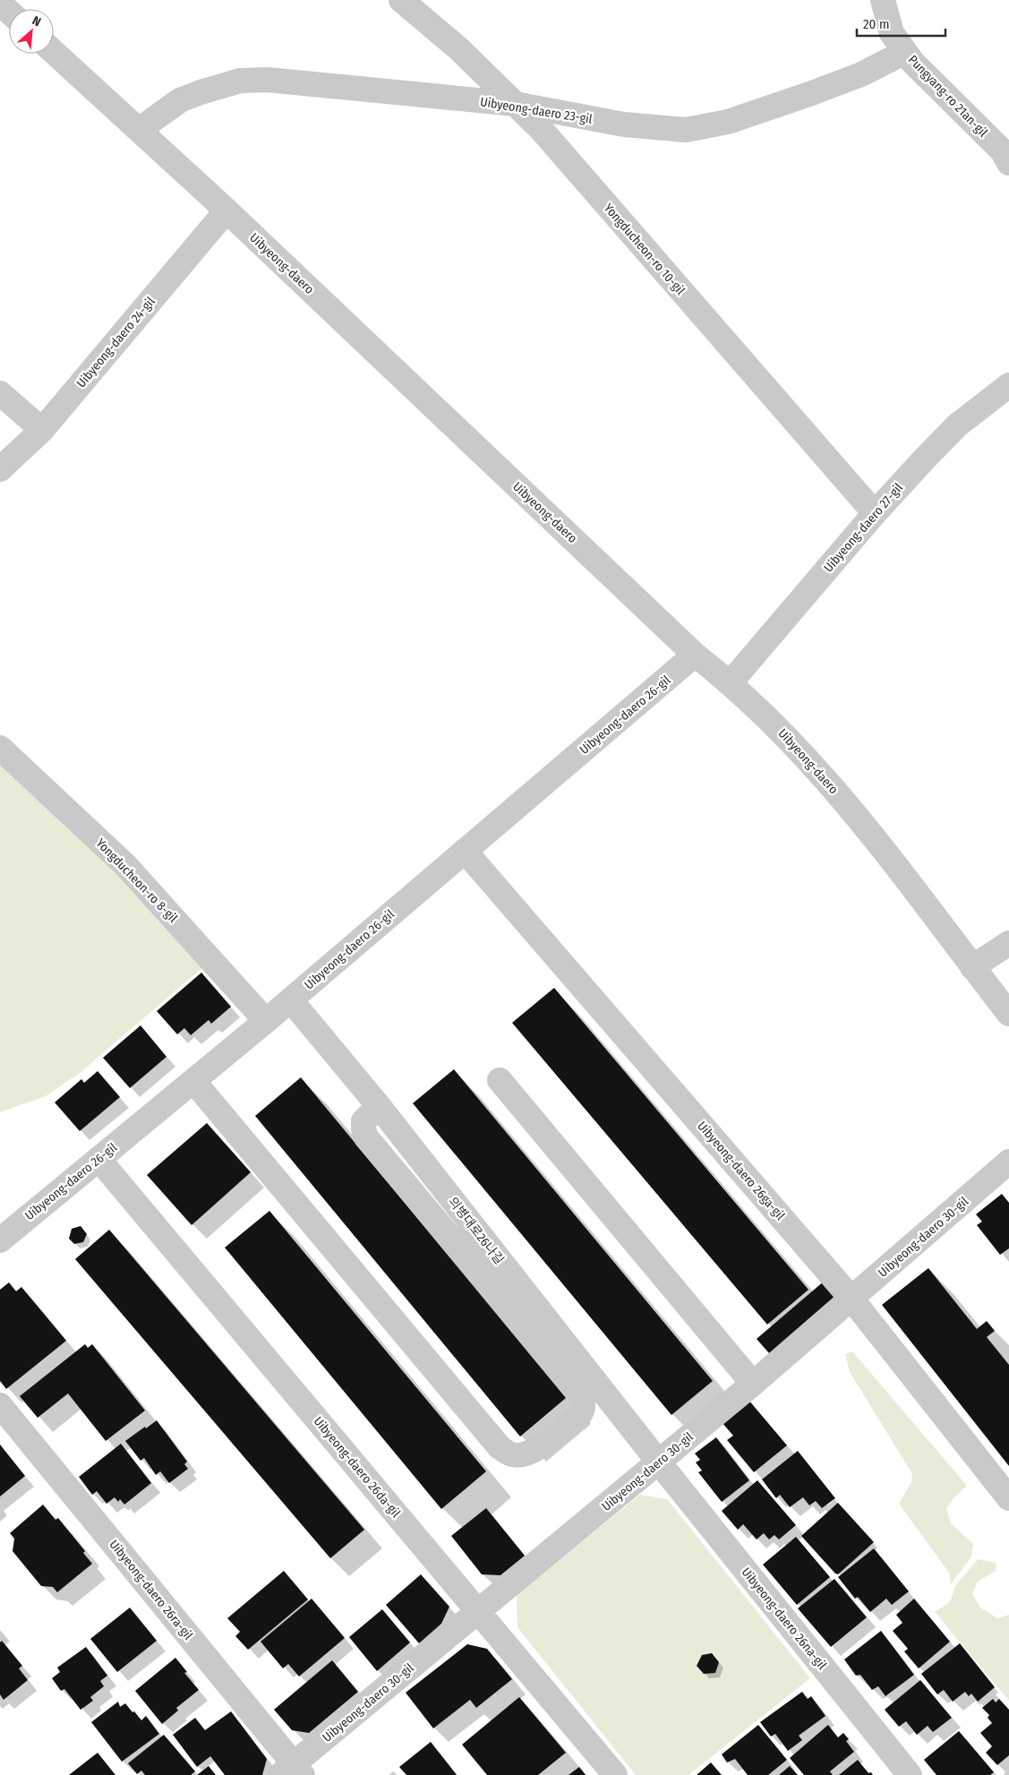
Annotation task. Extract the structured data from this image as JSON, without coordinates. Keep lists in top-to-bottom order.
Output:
{
  "streets": {
    "street": [
      "Pungyang-ro 21an-gil",
      "Uibyeong-daero 23-gil",
      "Yongducheon-ro 10-gil",
      "Uibyeong-daero",
      "Uibyeong-daero 24-gil",
      "Uibyeong-daero 27-gil",
      "Uibyeong-daero 26-gil",
      "Yongducheon-ro 8-gil",
      "Uibyeong-daero 26ga-gil",
      "의병대로26나길",
      "Uibyeong-daero 30-gil",
      "Uibyeong-daero 26da-gil",
      "Uibyeong-daero 26ra-gil",
      "Uibyeong-daero 26na-gil"
    ]
  },
  "crossings": [
    ["Pungyang-ro 21an-gil", "Uibyeong-daero 23-gil"],
    ["Uibyeong-daero 23-gil", "Yongducheon-ro 10-gil"],
    ["Uibyeong-daero 23-gil", "Uibyeong-daero"],
    ["Yongducheon-ro 10-gil", "Uibyeong-daero 27-gil"],
    ["Uibyeong-daero", "Uibyeong-daero 24-gil"],
    ["Uibyeong-daero", "Uibyeong-daero 27-gil"],
    ["Uibyeong-daero", "Uibyeong-daero 26-gil"],
    ["Uibyeong-daero 26-gil", "Yongducheon-ro 8-gil"],
    ["Uibyeong-daero 26-gil", "Uibyeong-daero 26ga-gil"],
    ["Uibyeong-daero 26-gil", "의병대로26나길"],
    ["Uibyeong-daero 26-gil", "Uibyeong-daero 26da-gil"],
    ["Uibyeong-daero 26ga-gil", "Uibyeong-daero 30-gil"],
    ["의병대로26나길", "Uibyeong-daero 30-gil"],
    ["의병대로26나길", "Uibyeong-daero 26na-gil"],
    ["Uibyeong-daero 30-gil", "Uibyeong-daero 26da-gil"],
    ["Uibyeong-daero 30-gil", "Uibyeong-daero 26ra-gil"],
    ["Uibyeong-daero 30-gil", "Uibyeong-daero 26na-gil"]
  ],
  "scale_bar": "20 m",
  "north": "top right"
}
